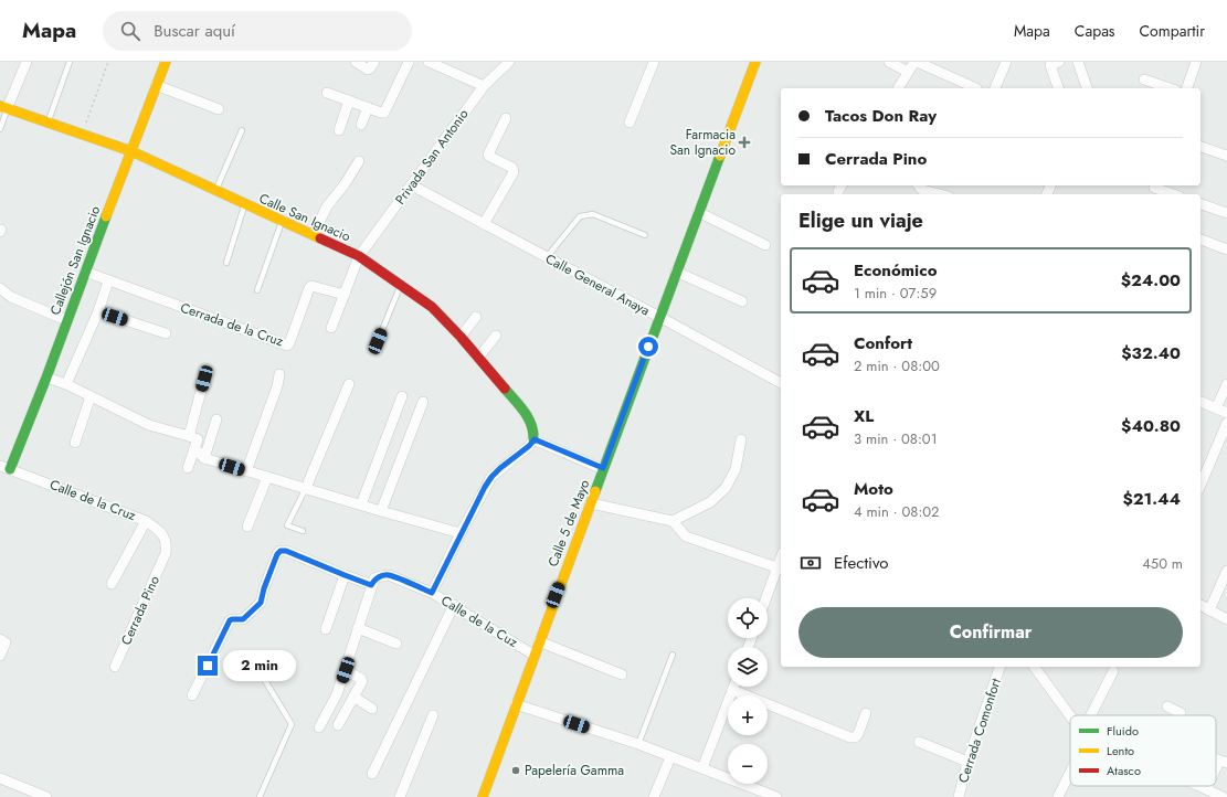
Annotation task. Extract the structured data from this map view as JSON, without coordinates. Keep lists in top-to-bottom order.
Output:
{
  "streets": {
    "street": [
      "Privada San Antonio",
      "Calle San Ignacio",
      "Callejón San Ignacio",
      "Calle General Anaya",
      "Cerrada de la Cruz",
      "Calle de la Cruz",
      "Calle 5 de Mayo",
      "Cerrada Pino",
      "Calle de la Cuz",
      "Cerrada Comonfort"
    ]
  },
  "crossings": [
    ["Privada San Antonio", "Calle San Ignacio"],
    ["Privada San Antonio", "Calle General Anaya"],
    ["Privada San Antonio", "Cerrada de la Cruz"],
    ["Calle San Ignacio", "Callejón San Ignacio"],
    ["Callejón San Ignacio", "Calle de la Cruz"],
    ["Calle General Anaya", "Calle 5 de Mayo"],
    ["Calle de la Cruz", "Cerrada Pino"],
    ["Calle 5 de Mayo", "Calle de la Cuz"]
  ],
  "places": {
    "health": ["Farmacia San Ignacio"],
    "other": ["Papelería Gamma"]
  },
  "legend": ["Fluido", "Lento", "Atasco"],
  "page": {
    "header": "Mapa",
    "search": "Buscar aquí",
    "nav": ["Mapa", "Capas", "Compartir"],
    "banner": ["Tacos Don Ray", "Cerrada Pino"],
    "heading": "Elige un viaje",
    "list": [
      {
        "name": "Económico",
        "note": "1 min · 07:59",
        "value": "$24.00"
      },
      {
        "name": "Confort",
        "note": "2 min · 08:00",
        "value": "$32.40"
      },
      {
        "name": "XL",
        "note": "3 min · 08:01",
        "value": "$40.80"
      },
      {
        "name": "Moto",
        "note": "4 min · 08:02",
        "value": "$21.44"
      }
    ],
    "pay": ["Efectivo", "450 m"],
    "map_buttons": ["+", "−"],
    "buttons": "Confirmar",
    "bubble": "2 min"
  }
}
